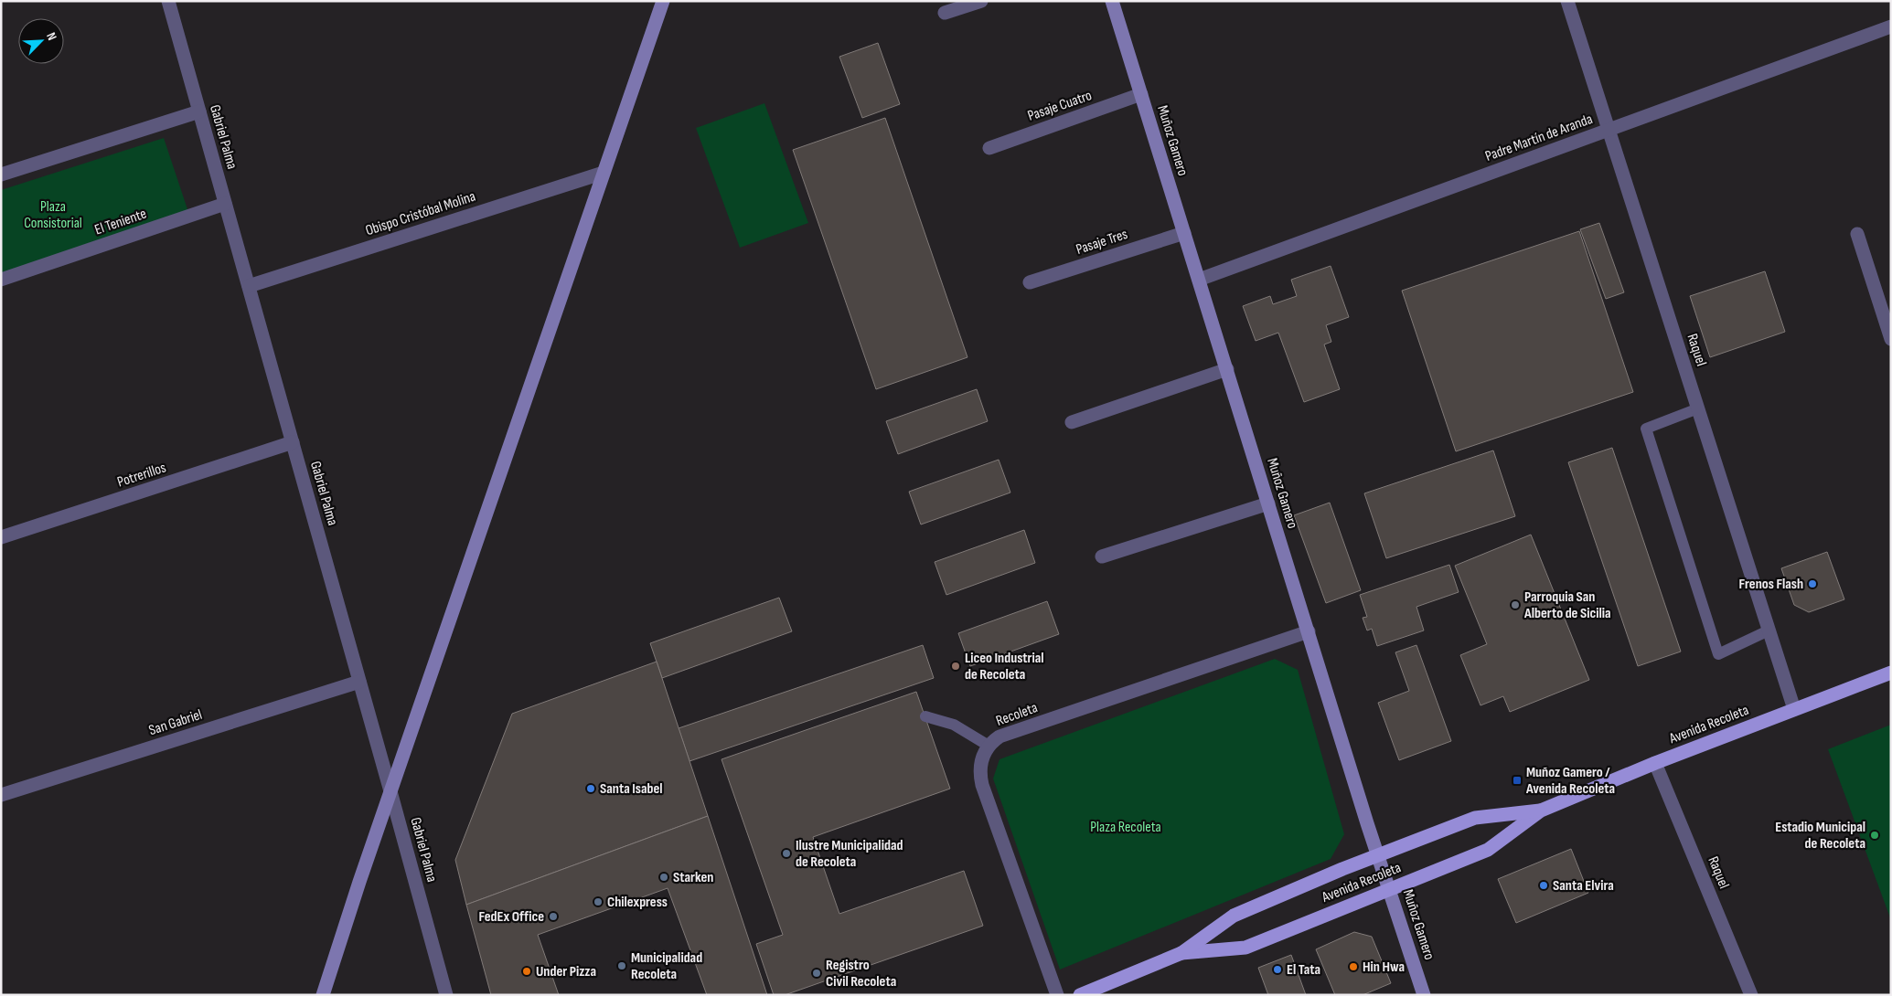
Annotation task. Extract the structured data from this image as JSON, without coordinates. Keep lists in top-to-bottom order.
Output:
{
  "streets": {
    "main road": ["Avenida Recoleta"],
    "street": [
      "Pasaje Cuatro",
      "Gabriel Palma",
      "Padre Martín de Aranda",
      "Muñoz Gamero",
      "Obispo Cristóbal Molina",
      "El Teniente",
      "Pasaje Tres",
      "Raquel",
      "Potrerillos",
      "Recoleta",
      "San Gabriel"
    ]
  },
  "crossings": [
    ["Pasaje Cuatro", "Muñoz Gamero"],
    ["Gabriel Palma", "Obispo Cristóbal Molina"],
    ["Gabriel Palma", "El Teniente"],
    ["Gabriel Palma", "Potrerillos"],
    ["Gabriel Palma", "San Gabriel"],
    ["Padre Martín de Aranda", "Muñoz Gamero"],
    ["Padre Martín de Aranda", "Raquel"],
    ["Muñoz Gamero", "Pasaje Tres"],
    ["Muñoz Gamero", "Recoleta"],
    ["Muñoz Gamero", "Avenida Recoleta"],
    ["Raquel", "Avenida Recoleta"]
  ],
  "parks": ["Plaza Consistorial", "Plaza Recoleta"],
  "places": {
    "other": [
      "Frenos Flash",
      "Parroquia San Alberto de Sicilia",
      "Liceo Industrial de Recoleta",
      "Santa Isabel",
      "Estadio Municipal de Recoleta",
      "Ilustre Municipalidad de Recoleta",
      "Starken",
      "Santa Elvira",
      "Chilexpress",
      "FedEx Office",
      "Municipalidad Recoleta",
      "Hin Hwa",
      "El Tata",
      "Under Pizza",
      "Registro Civil Recoleta"
    ],
    "transit": ["Muñoz Gamero / Avenida Recoleta"]
  },
  "north": "top right"
}
